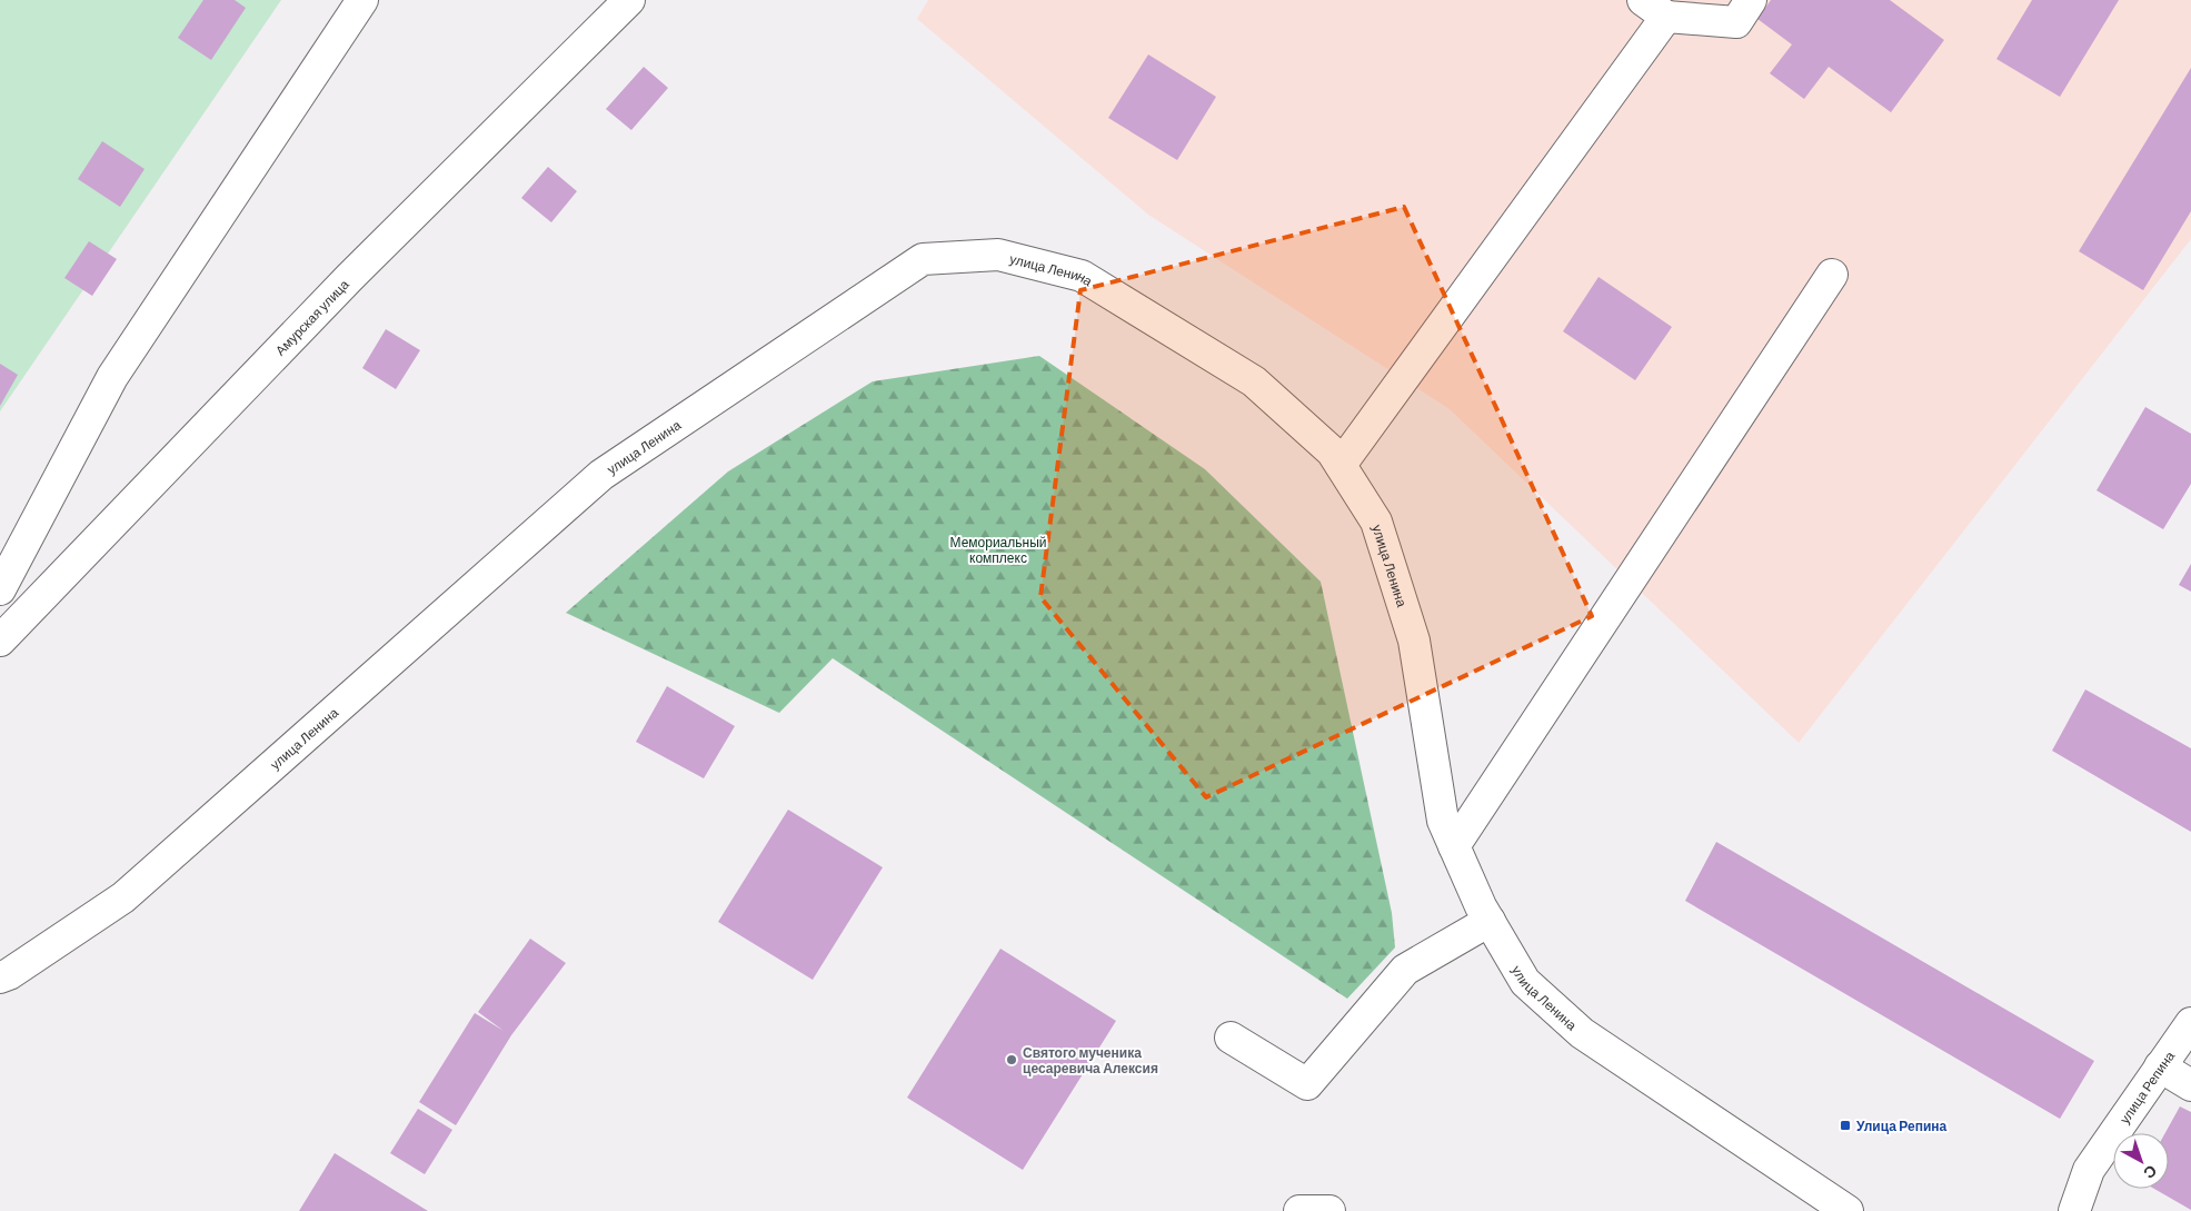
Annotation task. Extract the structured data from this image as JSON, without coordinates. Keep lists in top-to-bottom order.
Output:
{
  "streets": {
    "street": ["улица Ленина", "Амурская улица", "улица Репина"]
  },
  "parks": ["Мемориальный комплекс"],
  "places": {
    "other": ["Святого мученика цесаревича Алексия"],
    "transit": ["Улица Репина"]
  },
  "north": "bottom right"
}
